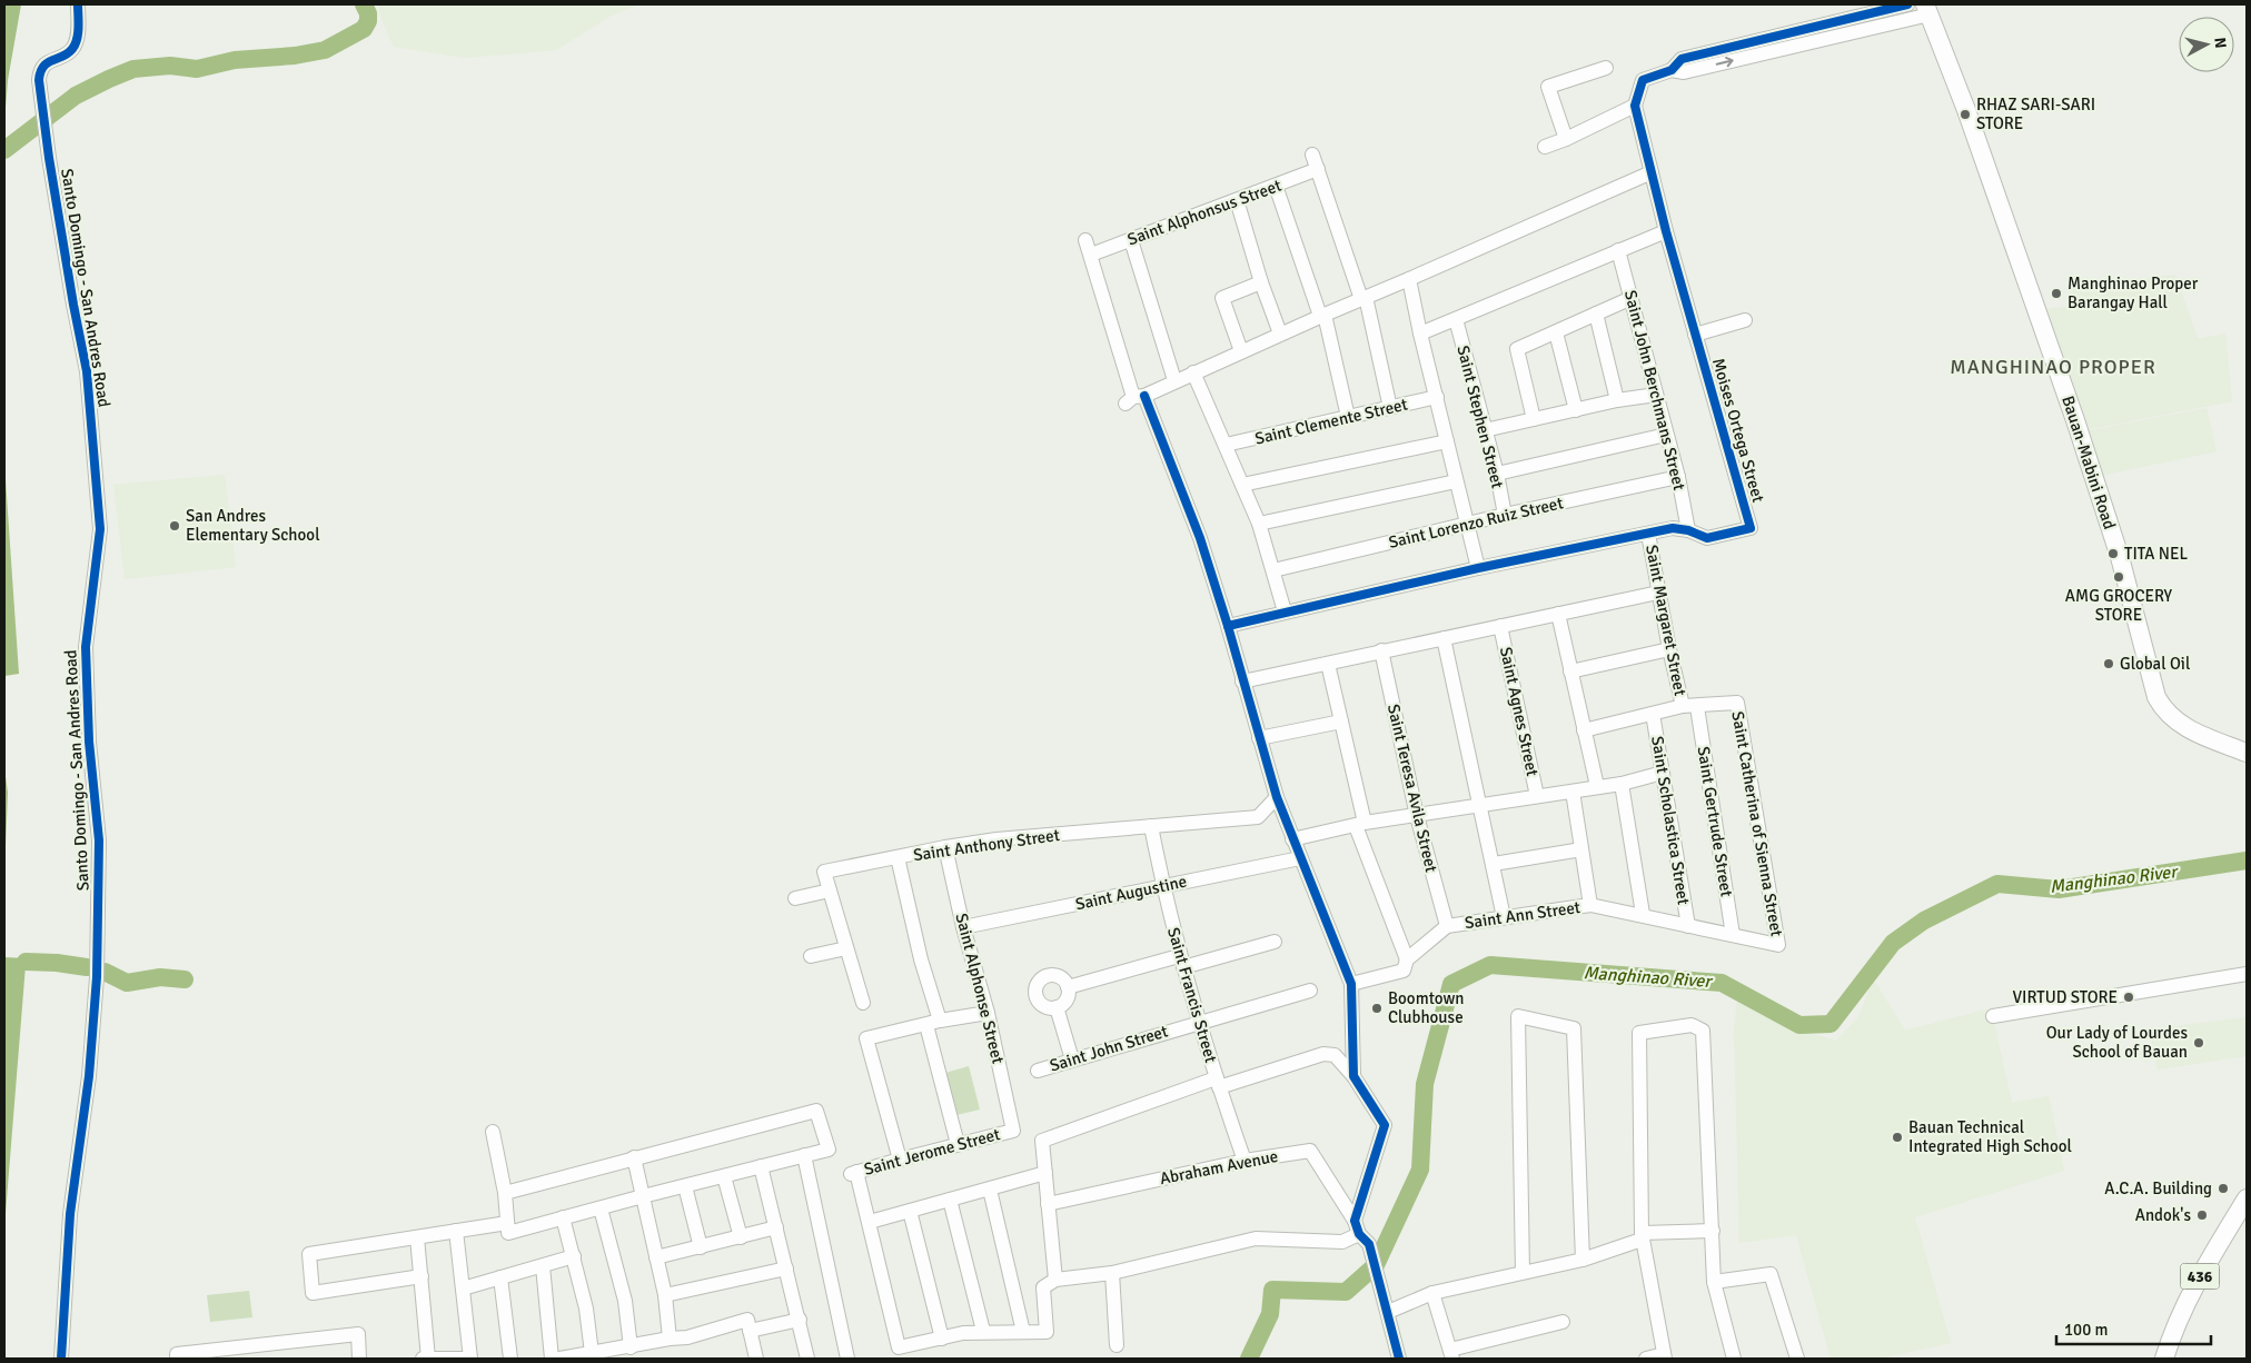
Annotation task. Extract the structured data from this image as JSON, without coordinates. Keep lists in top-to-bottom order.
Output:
{
  "streets": {
    "main road": ["Bauan-Mabini Road", "436"],
    "street": [
      "Saint Alphonsus Street",
      "Santo Domingo - San Andres Road",
      "Saint John Berchmans Street",
      "Saint Stephen Street",
      "Saint Clemente Street",
      "Moises Ortega Street",
      "Saint Lorenzo Ruiz Street",
      "Saint Margaret Street",
      "Saint Agnes Street",
      "Saint Teresa Avila Street",
      "Saint Scholastica Street",
      "Saint Gertrude Street",
      "Saint Catherina of Sienna Street",
      "Saint Anthony Street",
      "Saint Augustine",
      "Saint Ann Street",
      "Saint Alphonse Street",
      "Saint Francis Street",
      "Saint John Street",
      "Saint Jerome Street",
      "Abraham Avenue"
    ]
  },
  "crossings": [
    ["Saint John Berchmans Street", "Moises Ortega Street"],
    ["Saint John Berchmans Street", "Saint Lorenzo Ruiz Street"],
    ["Saint Stephen Street", "Saint Lorenzo Ruiz Street"],
    ["Moises Ortega Street", "Saint Margaret Street"],
    ["Saint Margaret Street", "Saint Gertrude Street"],
    ["Saint Margaret Street", "Saint Catherina of Sienna Street"],
    ["Saint Teresa Avila Street", "Saint Ann Street"],
    ["Saint Scholastica Street", "Saint Ann Street"],
    ["Saint Gertrude Street", "Saint Catherina of Sienna Street"],
    ["Saint Gertrude Street", "Saint Ann Street"],
    ["Saint Catherina of Sienna Street", "Saint Ann Street"],
    ["Saint Anthony Street", "Saint Alphonse Street"],
    ["Saint Anthony Street", "Saint Francis Street"],
    ["Saint Augustine", "Saint Alphonse Street"],
    ["Saint Augustine", "Saint Francis Street"],
    ["Saint Alphonse Street", "Saint Jerome Street"],
    ["Saint Francis Street", "Saint John Street"],
    ["Saint Francis Street", "Abraham Avenue"]
  ],
  "districts": ["MANGHINAO PROPER"],
  "water": ["Manghinao River"],
  "places": [
    "RHAZ SARI-SARI STORE",
    "Manghinao Proper Barangay Hall",
    "San Andres Elementary School",
    "TITA NEL",
    "AMG GROCERY STORE",
    "Global Oil",
    "VIRTUD STORE",
    "Boomtown Clubhouse",
    "Our Lady of Lourdes School of Bauan",
    "Bauan Technical Integrated High School",
    "A.C.A. Building",
    "Andok's"
  ],
  "scale_bar": "100 m",
  "north": "right"
}
